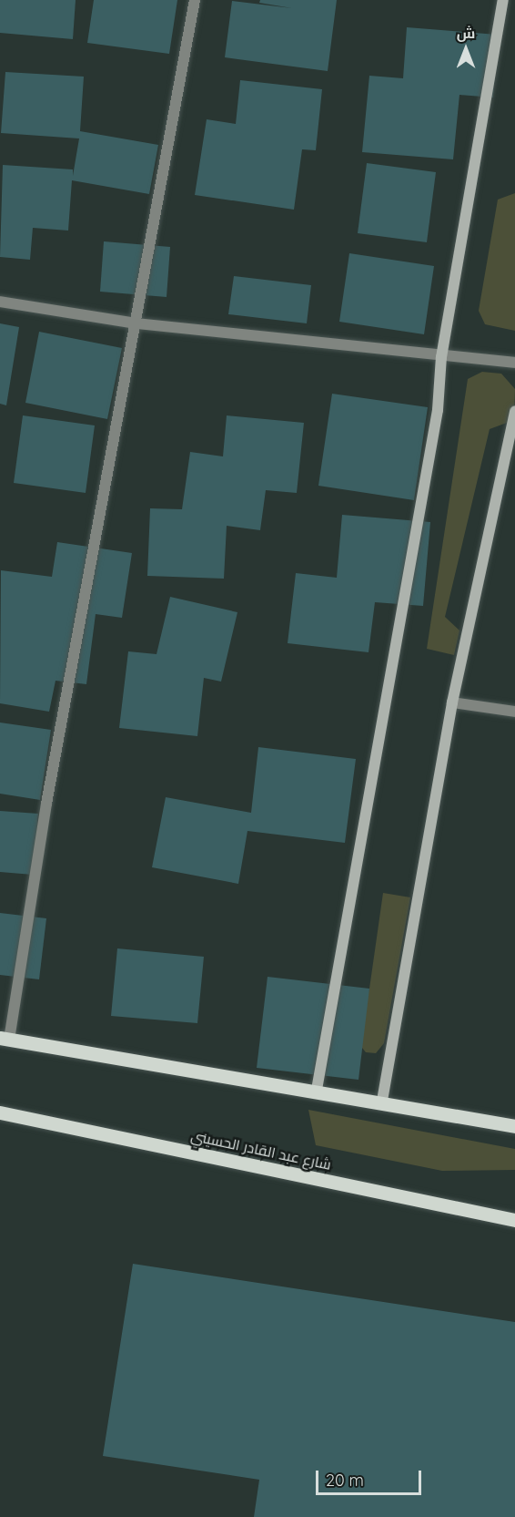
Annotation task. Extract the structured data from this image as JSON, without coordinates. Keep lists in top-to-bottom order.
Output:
{
  "streets": {
    "main road": ["شارع عبد القادر الحسيني"]
  },
  "scale_bar": "20 m",
  "north": "top"
}
